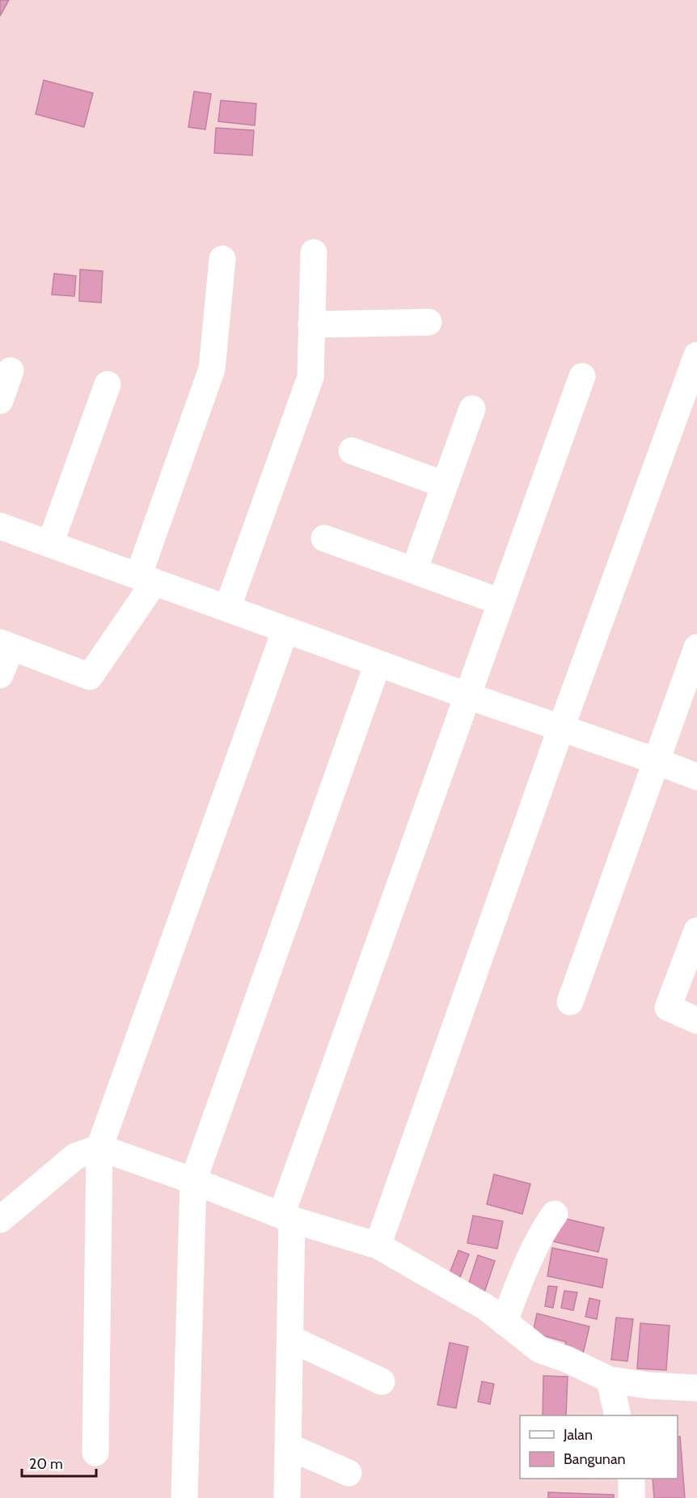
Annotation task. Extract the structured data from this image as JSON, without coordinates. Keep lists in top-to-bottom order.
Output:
{
  "legend": ["Jalan", "Bangunan"],
  "scale_bar": "20 m"
}
